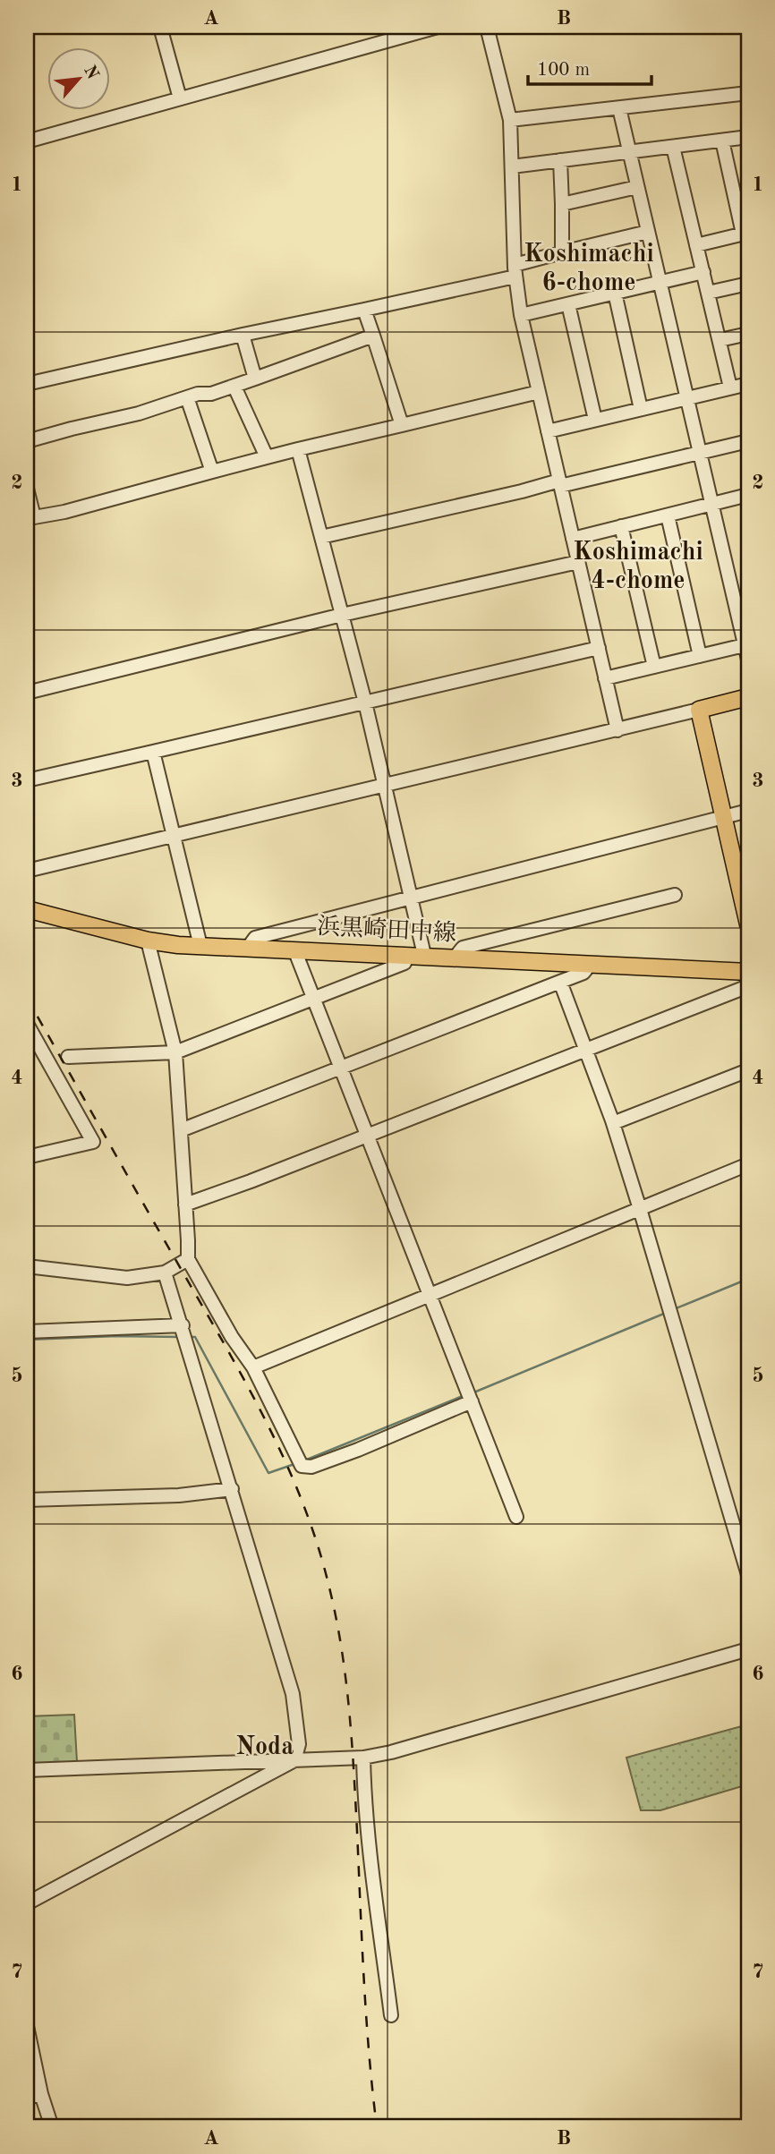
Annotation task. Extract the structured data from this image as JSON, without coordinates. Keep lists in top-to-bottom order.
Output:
{
  "streets": {
    "main road": ["浜黒崎田中線"]
  },
  "districts": ["Koshimachi 6-chome", "Koshimachi 4-chome", "Noda"],
  "scale_bar": "100 m",
  "north": "top right",
  "grid": {
    "columns": ["A", "B"],
    "rows": [
      "1",
      "2",
      "3",
      "4",
      "5",
      "6",
      "7"
    ]
  }
}
